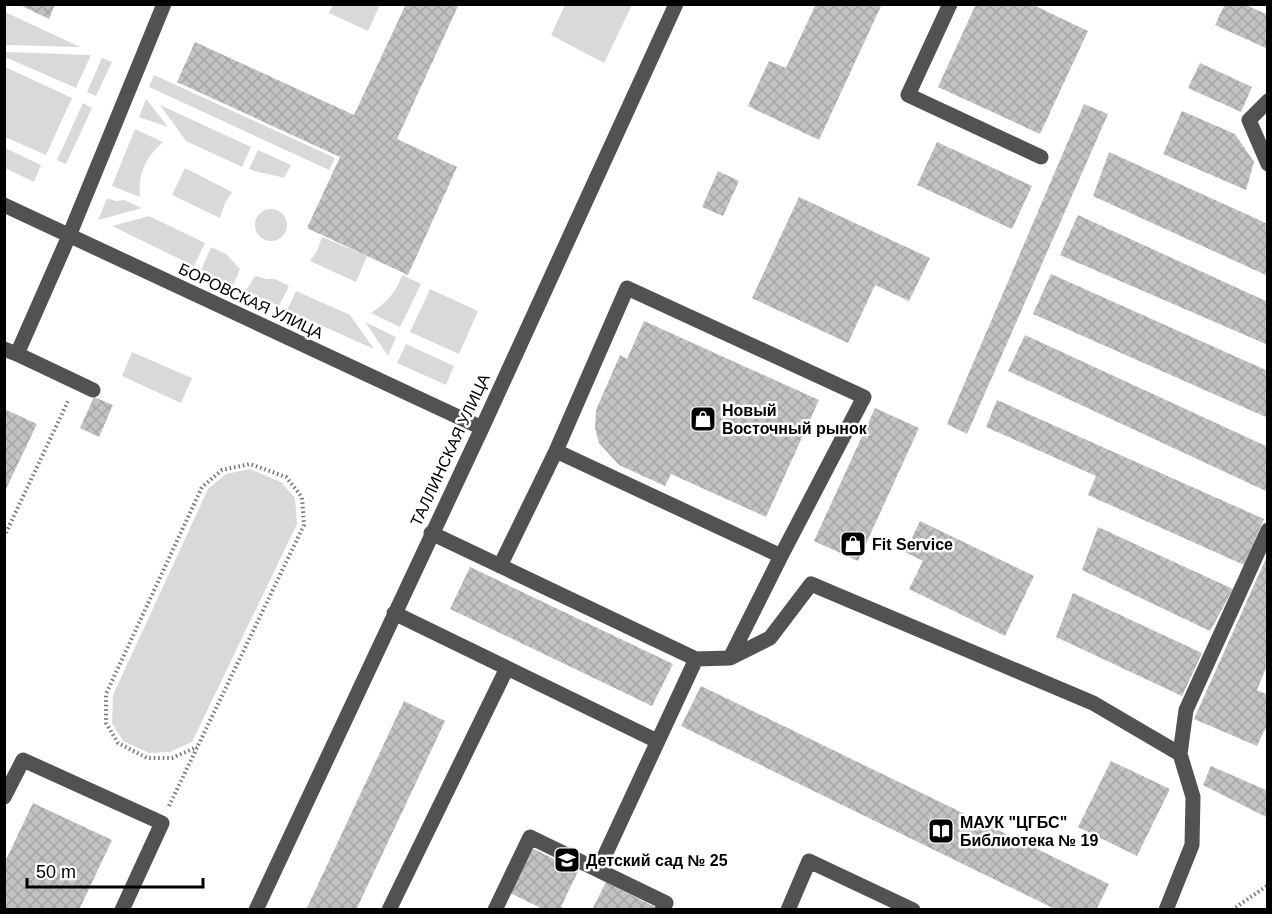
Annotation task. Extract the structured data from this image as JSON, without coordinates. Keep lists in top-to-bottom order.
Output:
{
  "streets": {
    "street": ["БОРОВСКАЯ УЛИЦА", "ТАЛЛИНСКАЯ УЛИЦА"]
  },
  "crossings": [
    ["БОРОВСКАЯ УЛИЦА", "ТАЛЛИНСКАЯ УЛИЦА"]
  ],
  "places": {
    "shop": ["Новый Восточный рынок", "Fit Service"],
    "library": ["МАУК \"ЦГБС\" Библиотека № 19"],
    "school or university": ["Детский сад № 25"]
  },
  "scale_bar": "50 m"
}
